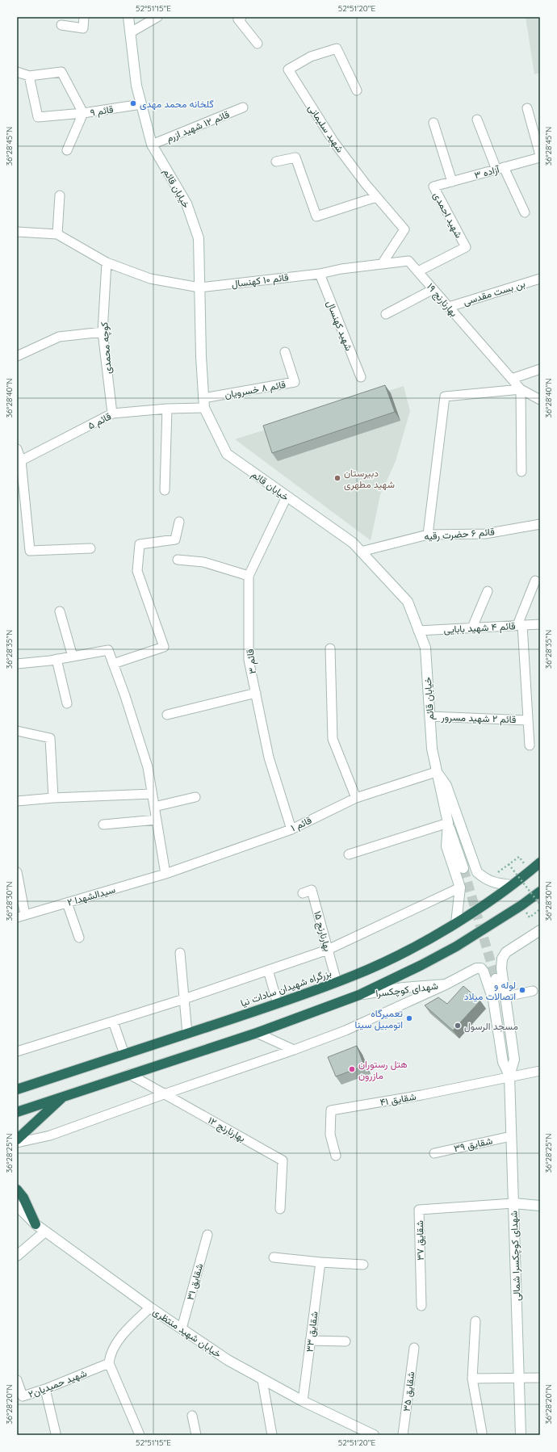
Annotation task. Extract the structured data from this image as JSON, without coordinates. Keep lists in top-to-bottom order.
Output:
{
  "streets": {
    "highway": ["بزرگراه شهیدان سادات نیا"],
    "street": [
      "قائم ۹",
      "قائم ۱۲ شهید ازرم",
      "شهید سلیمانی",
      "آزاده ۳",
      "خیابان قائم",
      "شهید احمدی",
      "قائم ۱۰ کهنسال",
      "بن بست مقدسی",
      "بهارنارنج ۱۹",
      "شهید کهنسال",
      "کوچه محمدی",
      "قائم ۸ خسرویان",
      "قائم ۵",
      "قائم ۶ حضرت رقیه",
      "قائم ۴ شهید بابایی",
      "قائم ۳",
      "قائم ۲ شهید مسرور",
      "قائم ۱",
      "سیدالشهدا ۲",
      "بهارنارنج ۱۵",
      "شهدای کوچکسرا",
      "شقایق ۴۱",
      "بهارنارنج ۱۲",
      "شقایق ۳۹",
      "شقایق ۳۷",
      "شهدای کوچکسرا شمالی",
      "شقایق ۳۱",
      "شقایق ۳۳",
      "خیابان شهید منتظری",
      "شهید حمیدیان۲",
      "شقایق ۳۵"
    ]
  },
  "crossings": [
    ["قائم ۹", "خیابان قائم"],
    ["قائم ۱۲ شهید ازرم", "خیابان قائم"],
    ["شهید سلیمانی", "بهارنارنج ۱۹"],
    ["آزاده ۳", "شهید احمدی"],
    ["خیابان قائم", "قائم ۱۰ کهنسال"],
    ["خیابان قائم", "قائم ۸ خسرویان"],
    ["خیابان قائم", "قائم ۵"],
    ["خیابان قائم", "قائم ۶ حضرت رقیه"],
    ["خیابان قائم", "قائم ۴ شهید بابایی"],
    ["خیابان قائم", "قائم ۳"],
    ["خیابان قائم", "قائم ۲ شهید مسرور"],
    ["خیابان قائم", "قائم ۱"],
    ["خیابان قائم", "بزرگراه شهیدان سادات نیا"],
    ["شهید احمدی", "بهارنارنج ۱۹"],
    ["قائم ۱۰ کهنسال", "بهارنارنج ۱۹"],
    ["قائم ۱۰ کهنسال", "شهید کهنسال"],
    ["قائم ۱۰ کهنسال", "کوچه محمدی"],
    ["بن بست مقدسی", "بهارنارنج ۱۹"],
    ["بهارنارنج ۱۹", "شهید کهنسال"],
    ["کوچه محمدی", "قائم ۵"],
    ["قائم ۳", "قائم ۱"],
    ["قائم ۱", "سیدالشهدا ۲"],
    ["بهارنارنج ۱۵", "بزرگراه شهیدان سادات نیا"],
    ["شهدای کوچکسرا", "شقایق ۴۱"],
    ["شهدای کوچکسرا", "شهدای کوچکسرا شمالی"],
    ["شقایق ۴۱", "شهدای کوچکسرا شمالی"],
    ["شقایق ۳۹", "شهدای کوچکسرا شمالی"],
    ["شقایق ۳۷", "شهدای کوچکسرا شمالی"],
    ["شقایق ۳۱", "خیابان شهید منتظری"],
    ["شقایق ۳۳", "خیابان شهید منتظری"]
  ],
  "places": [
    "گلخانه محمد مهدی",
    "دبیرستان شهید مطهری",
    "لوله و اتصالات میلاد",
    "تعمیرگاه اتومبیل سینا",
    "مسجد الرسول",
    "هتل رستوران مازرون"
  ],
  "coordinates": [
    "52°51'15\"E",
    "52°51'20\"E",
    "36°28'45\"N",
    "36°28'40\"N",
    "36°28'35\"N",
    "36°28'30\"N",
    "36°28'25\"N",
    "36°28'20\"N"
  ]
}
